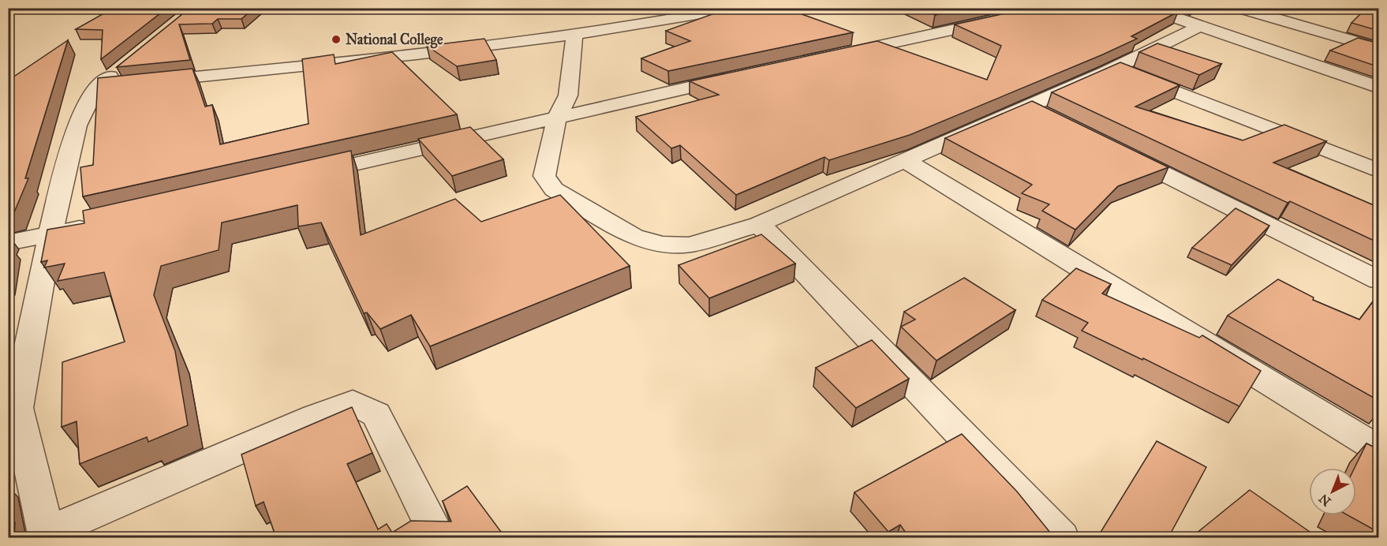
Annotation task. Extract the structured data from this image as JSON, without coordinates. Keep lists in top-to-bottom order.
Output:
{
  "places": ["National College"],
  "north": "bottom left"
}
